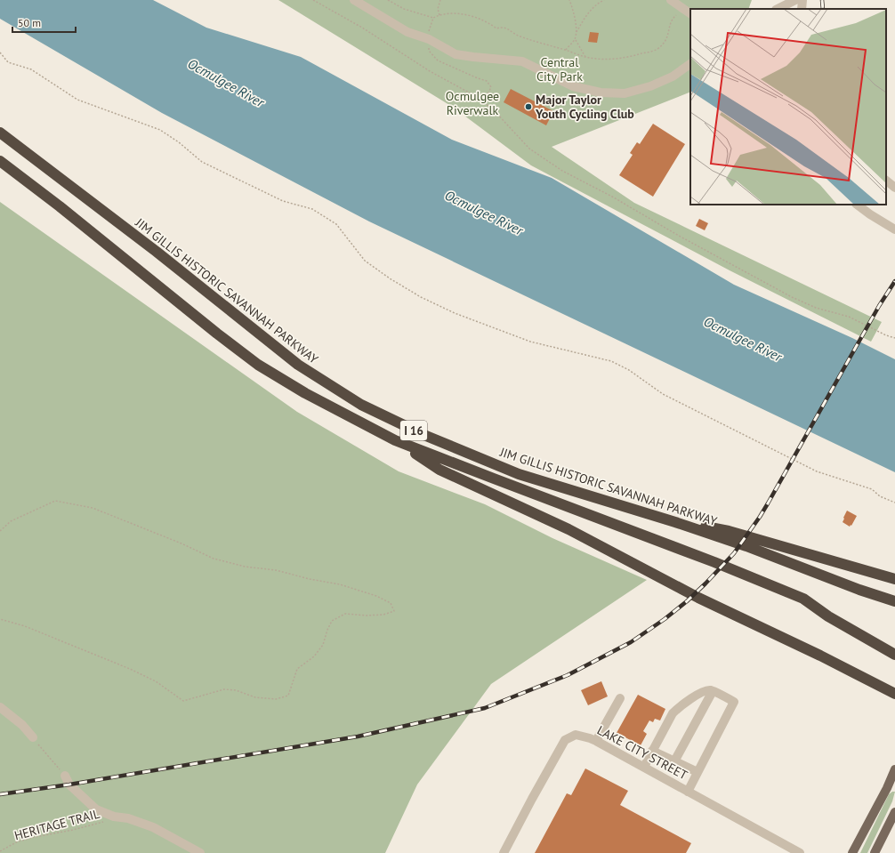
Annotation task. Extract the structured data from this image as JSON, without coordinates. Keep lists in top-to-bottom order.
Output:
{
  "streets": {
    "highway": ["JIM GILLIS HISTORIC SAVANNAH PARKWAY", "I 16"],
    "street": ["LAKE CITY STREET"],
    "path": ["HERITAGE TRAIL"]
  },
  "water": ["Ocmulgee River"],
  "parks": ["Central City Park", "Ocmulgee Riverwalk"],
  "places": ["Major Taylor Youth Cycling Club"],
  "scale_bar": "50 m"
}
